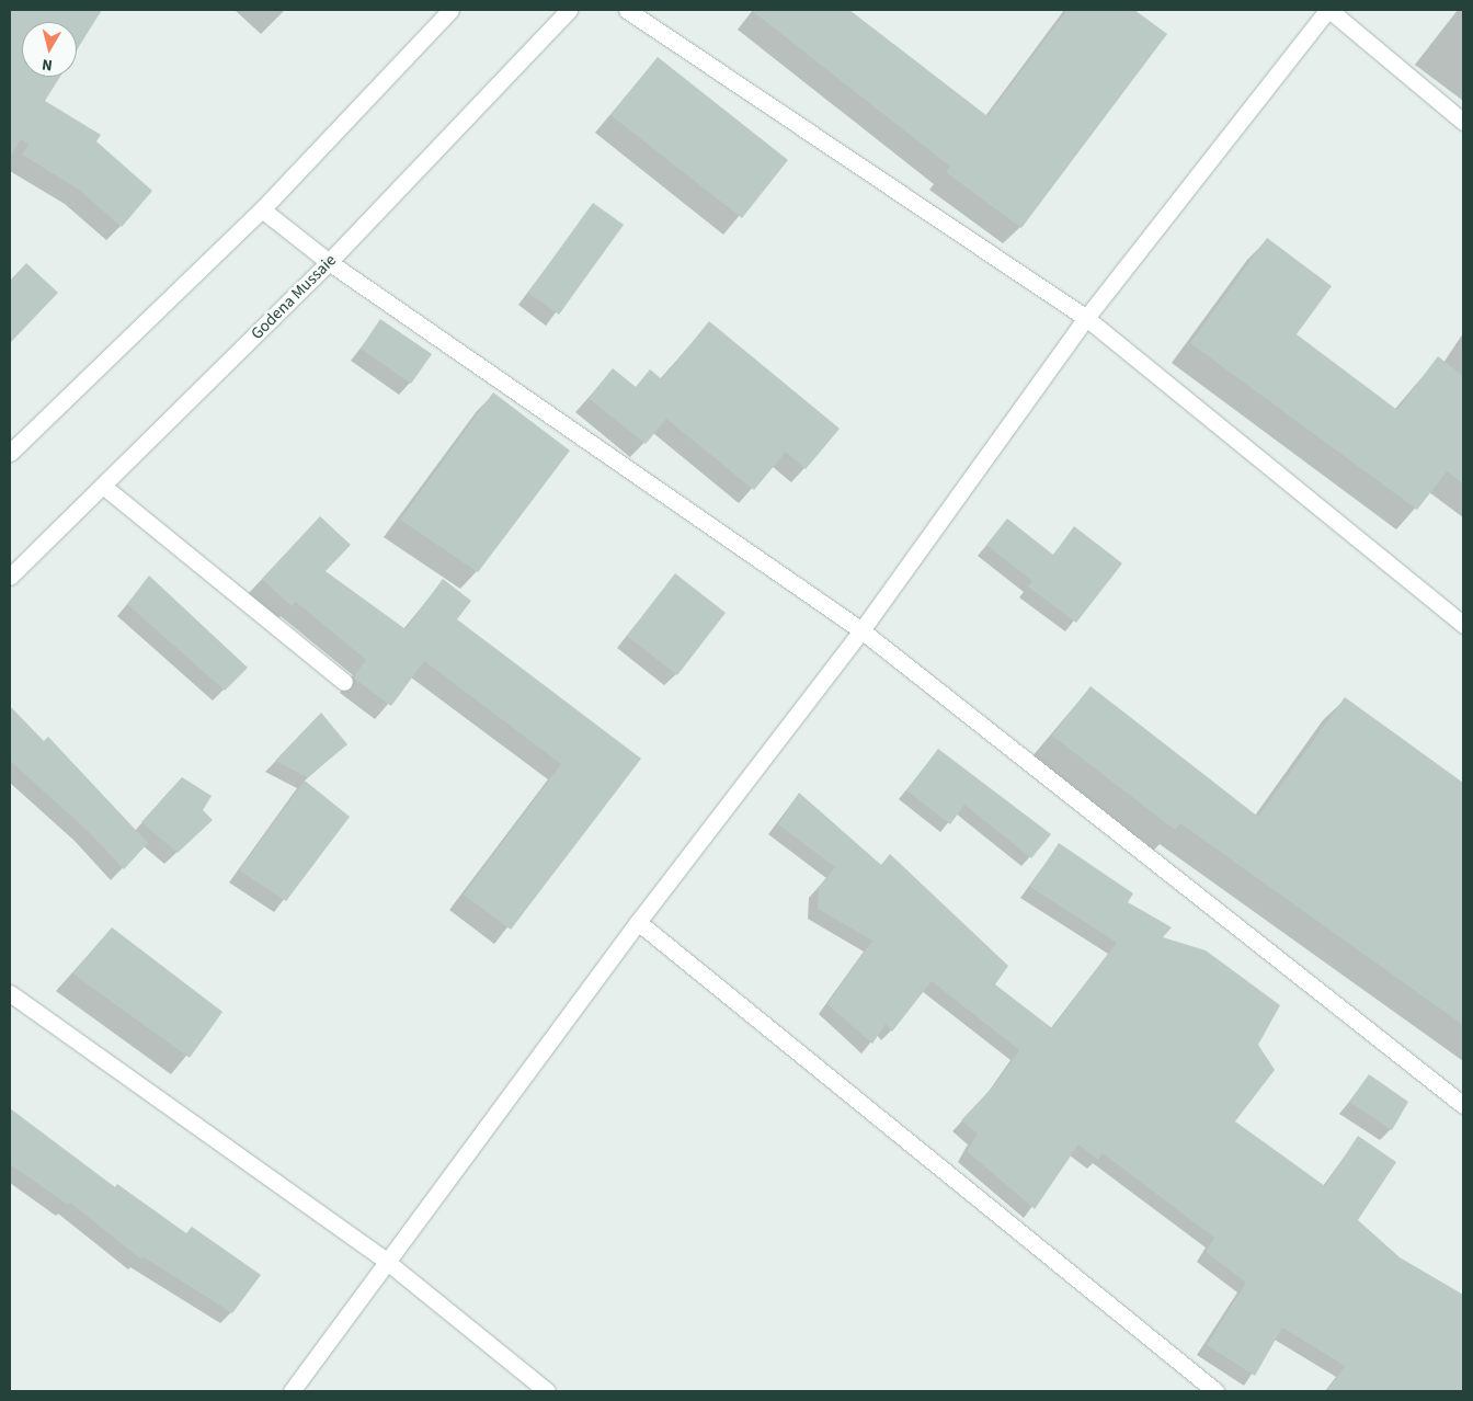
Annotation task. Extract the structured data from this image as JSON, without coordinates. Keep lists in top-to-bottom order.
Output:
{
  "streets": {
    "street": ["Godena Mussaie"]
  },
  "north": "bottom"
}
